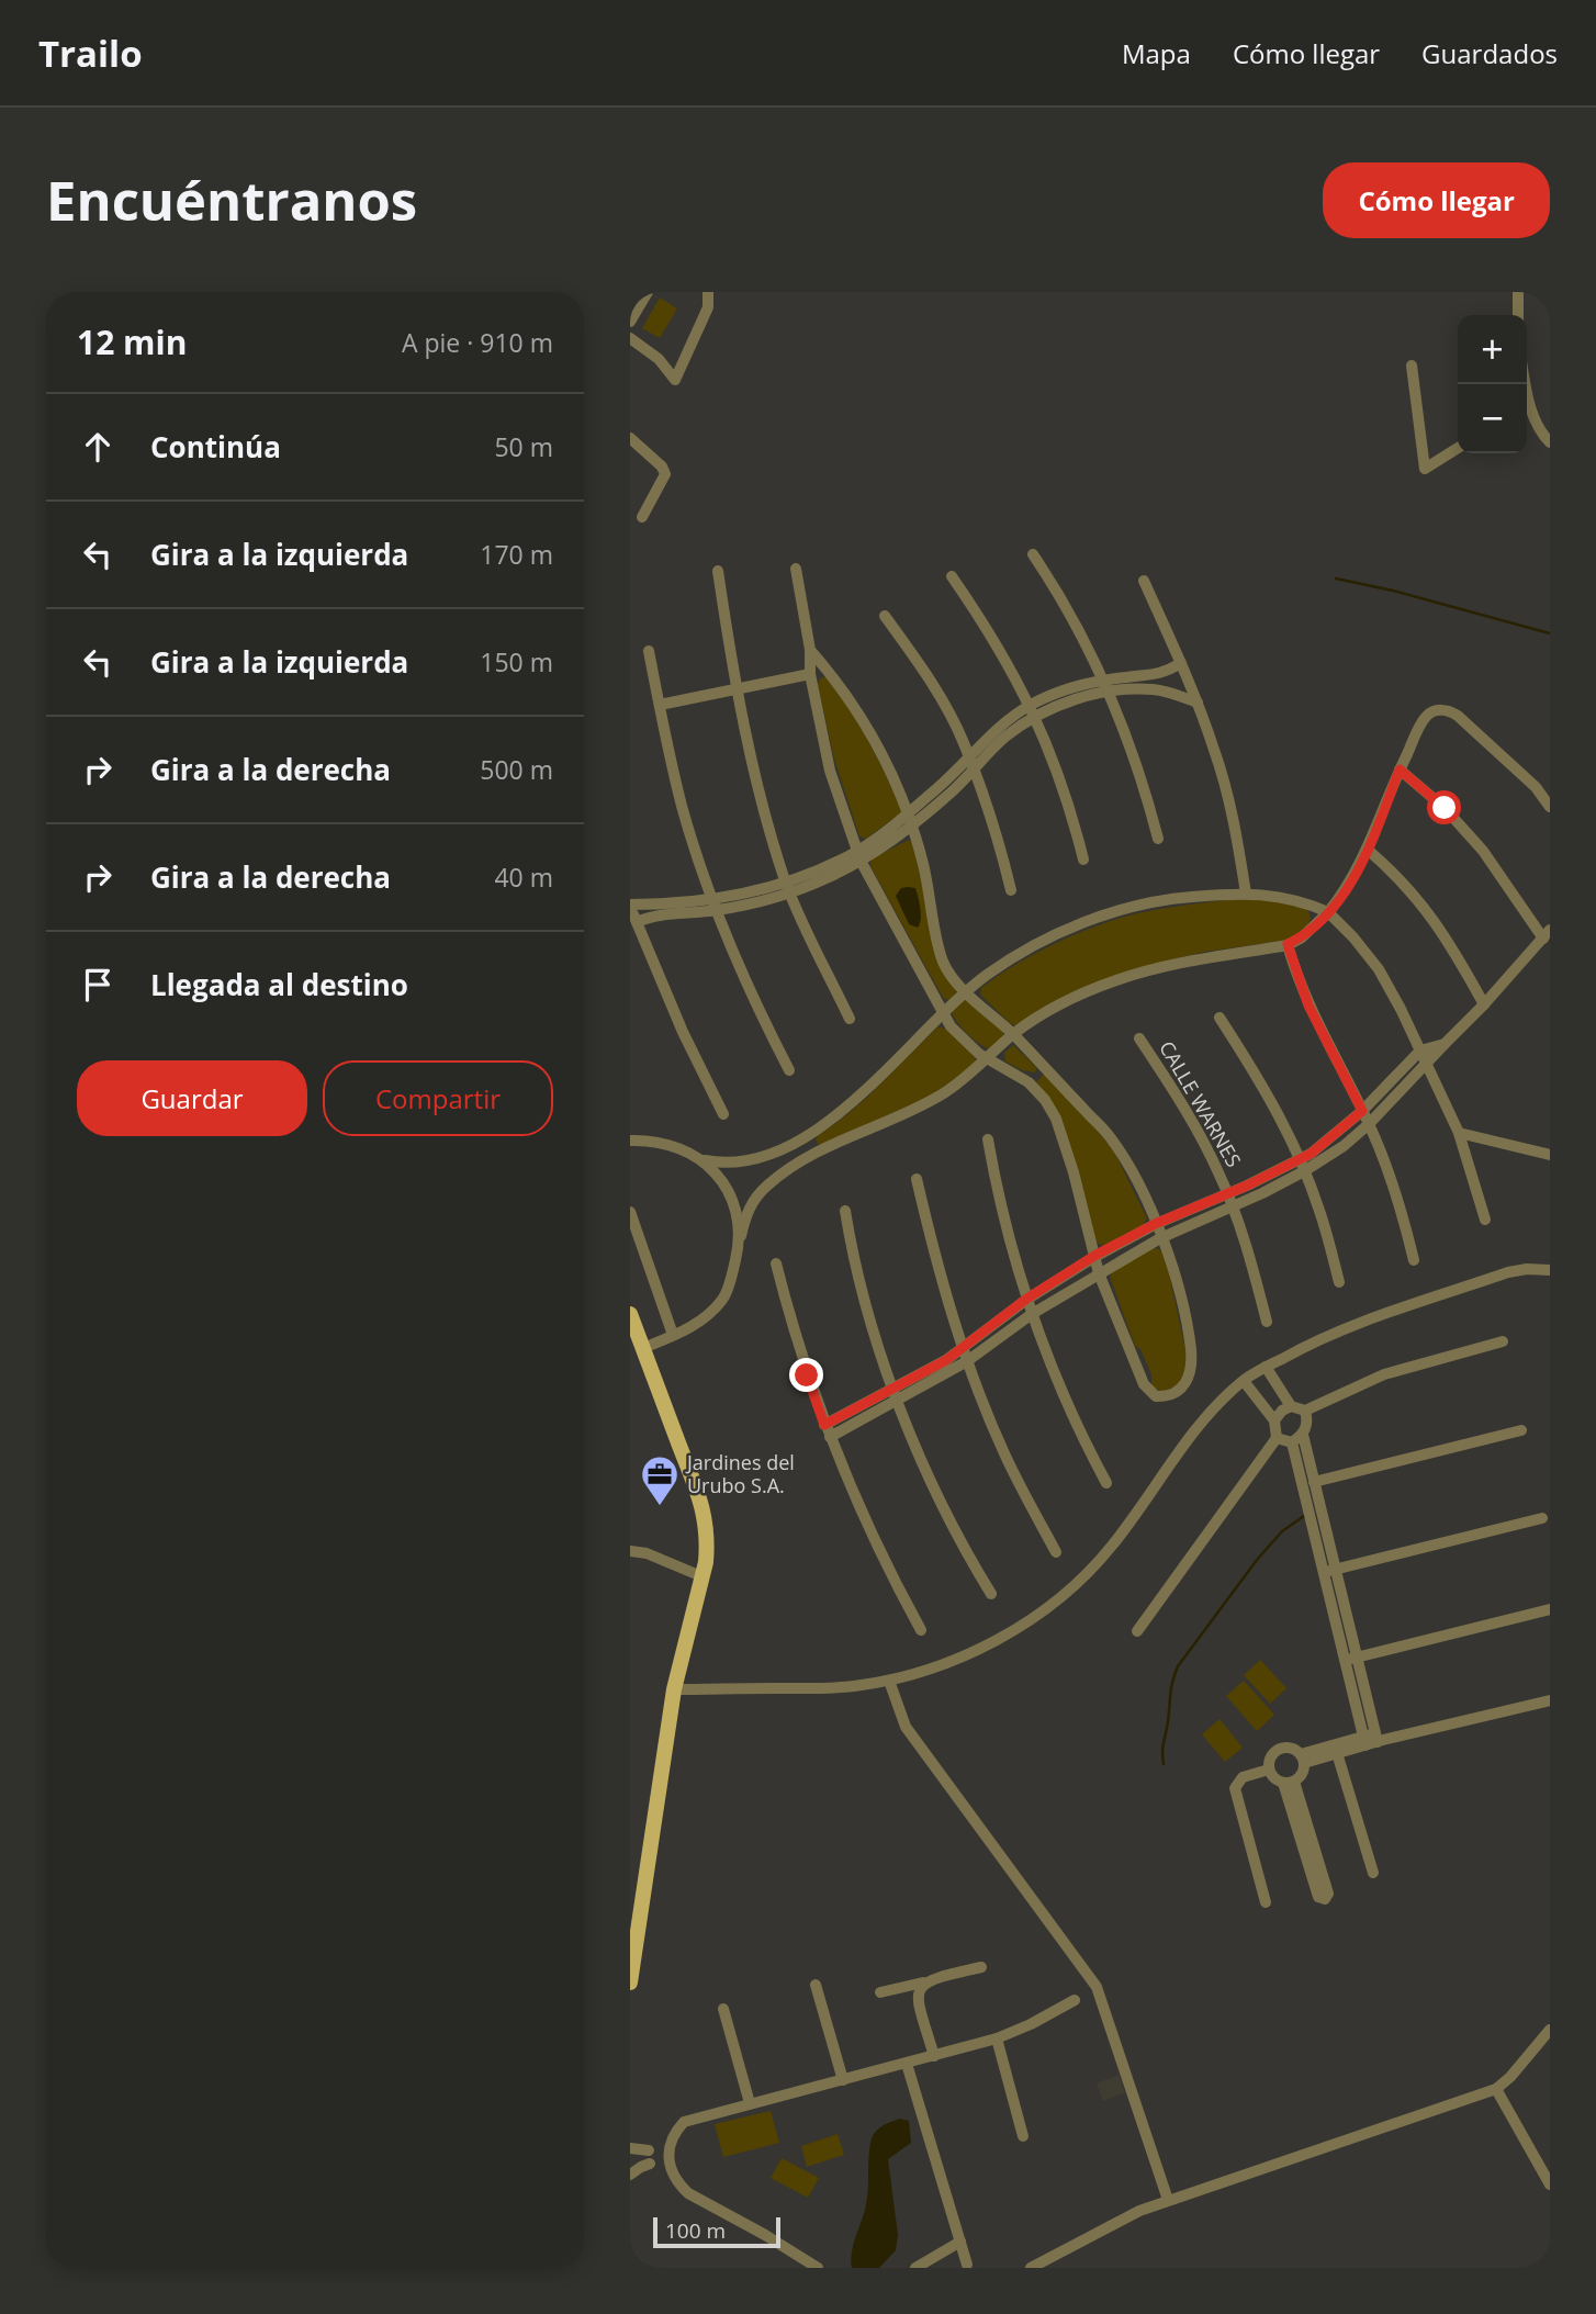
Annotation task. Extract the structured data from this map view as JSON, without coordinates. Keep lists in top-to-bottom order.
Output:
{
  "streets": {
    "street": ["CALLE WARNES"]
  },
  "places": {
    "office": ["Jardines del Urubo S.A."]
  },
  "scale_bar": "100 m",
  "page": {
    "header": "Trailo",
    "nav": ["Mapa", "Cómo llegar", "Guardados"],
    "buttons": [
      "Cómo llegar",
      ["Guardar", "Compartir"]
    ],
    "title": "Encuéntranos",
    "heading": ["12 min", "A pie · 910 m"],
    "map_buttons": ["+", "−"],
    "list": [
      ["Continúa", "50 m"],
      ["Gira a la izquierda", "170 m"],
      ["Gira a la izquierda", "150 m"],
      ["Gira a la derecha", "500 m"],
      ["Gira a la derecha", "40 m"],
      "Llegada al destino"
    ],
    "scale": "100 m"
  }
}
